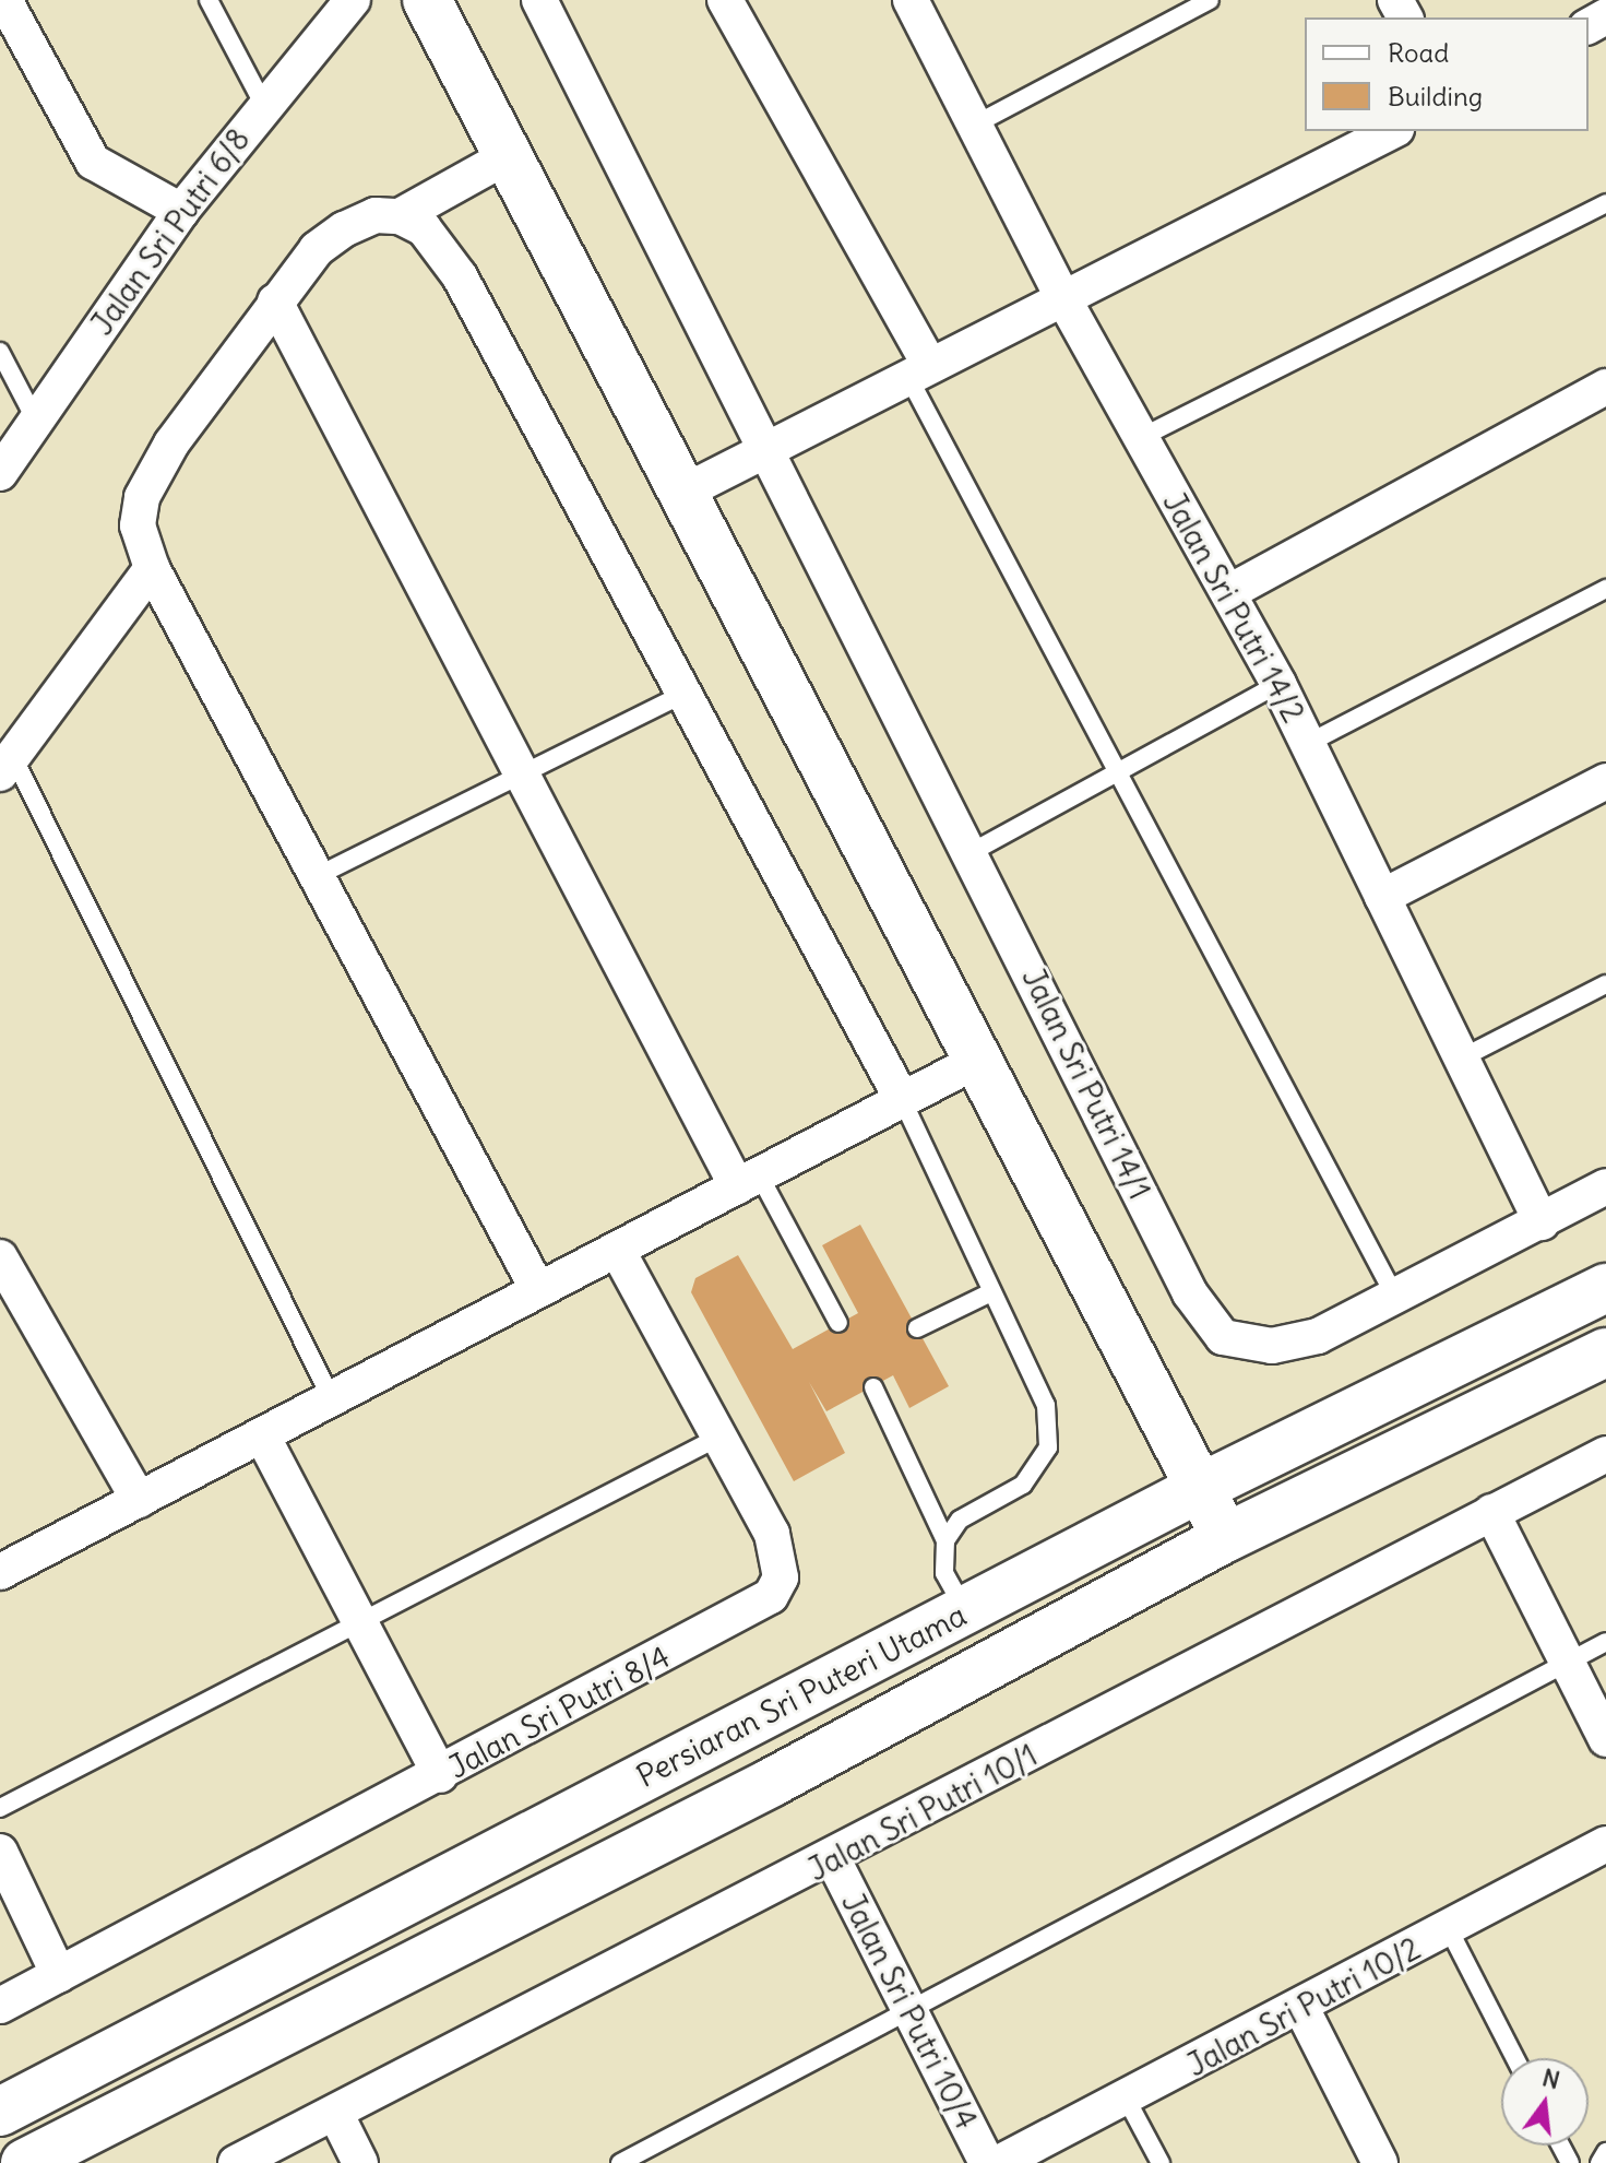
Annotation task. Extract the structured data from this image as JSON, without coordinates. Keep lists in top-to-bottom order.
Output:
{
  "streets": {
    "street": [
      "Jalan Sri Putri 6/8",
      "Jalan Sri Putri 14/2",
      "Jalan Sri Putri 14/1",
      "Persiaran Sri Puteri Utama",
      "Jalan Sri Putri 8/4",
      "Jalan Sri Putri 10/1",
      "Jalan Sri Putri 10/2",
      "Jalan Sri Putri 10/4"
    ]
  },
  "crossings": [
    ["Jalan Sri Putri 14/2", "Jalan Sri Putri 14/1"],
    ["Jalan Sri Putri 10/1", "Jalan Sri Putri 10/4"]
  ],
  "legend": ["Road", "Building"],
  "north": "top"
}
